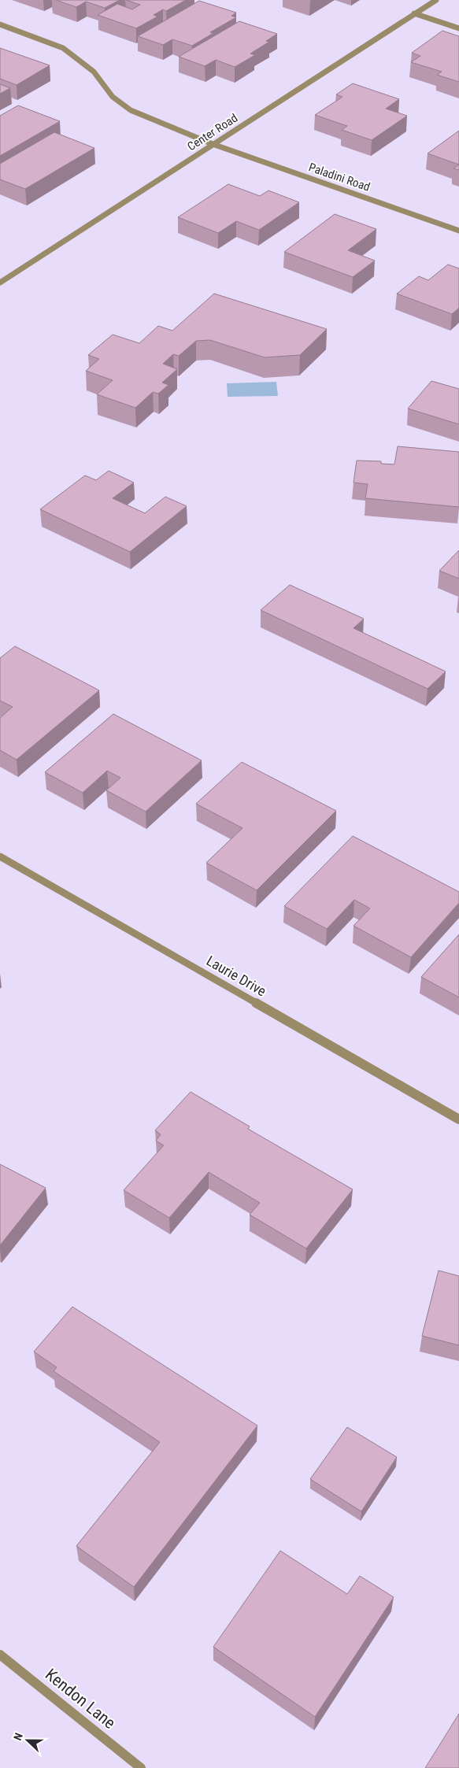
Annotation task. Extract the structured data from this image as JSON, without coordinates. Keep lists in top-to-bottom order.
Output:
{
  "streets": {
    "street": [
      "Center Road",
      "Paladini Road",
      "Laurie Drive",
      "Kendon Lane"
    ]
  },
  "crossings": [
    ["Center Road", "Paladini Road"]
  ],
  "north": "left"
}
